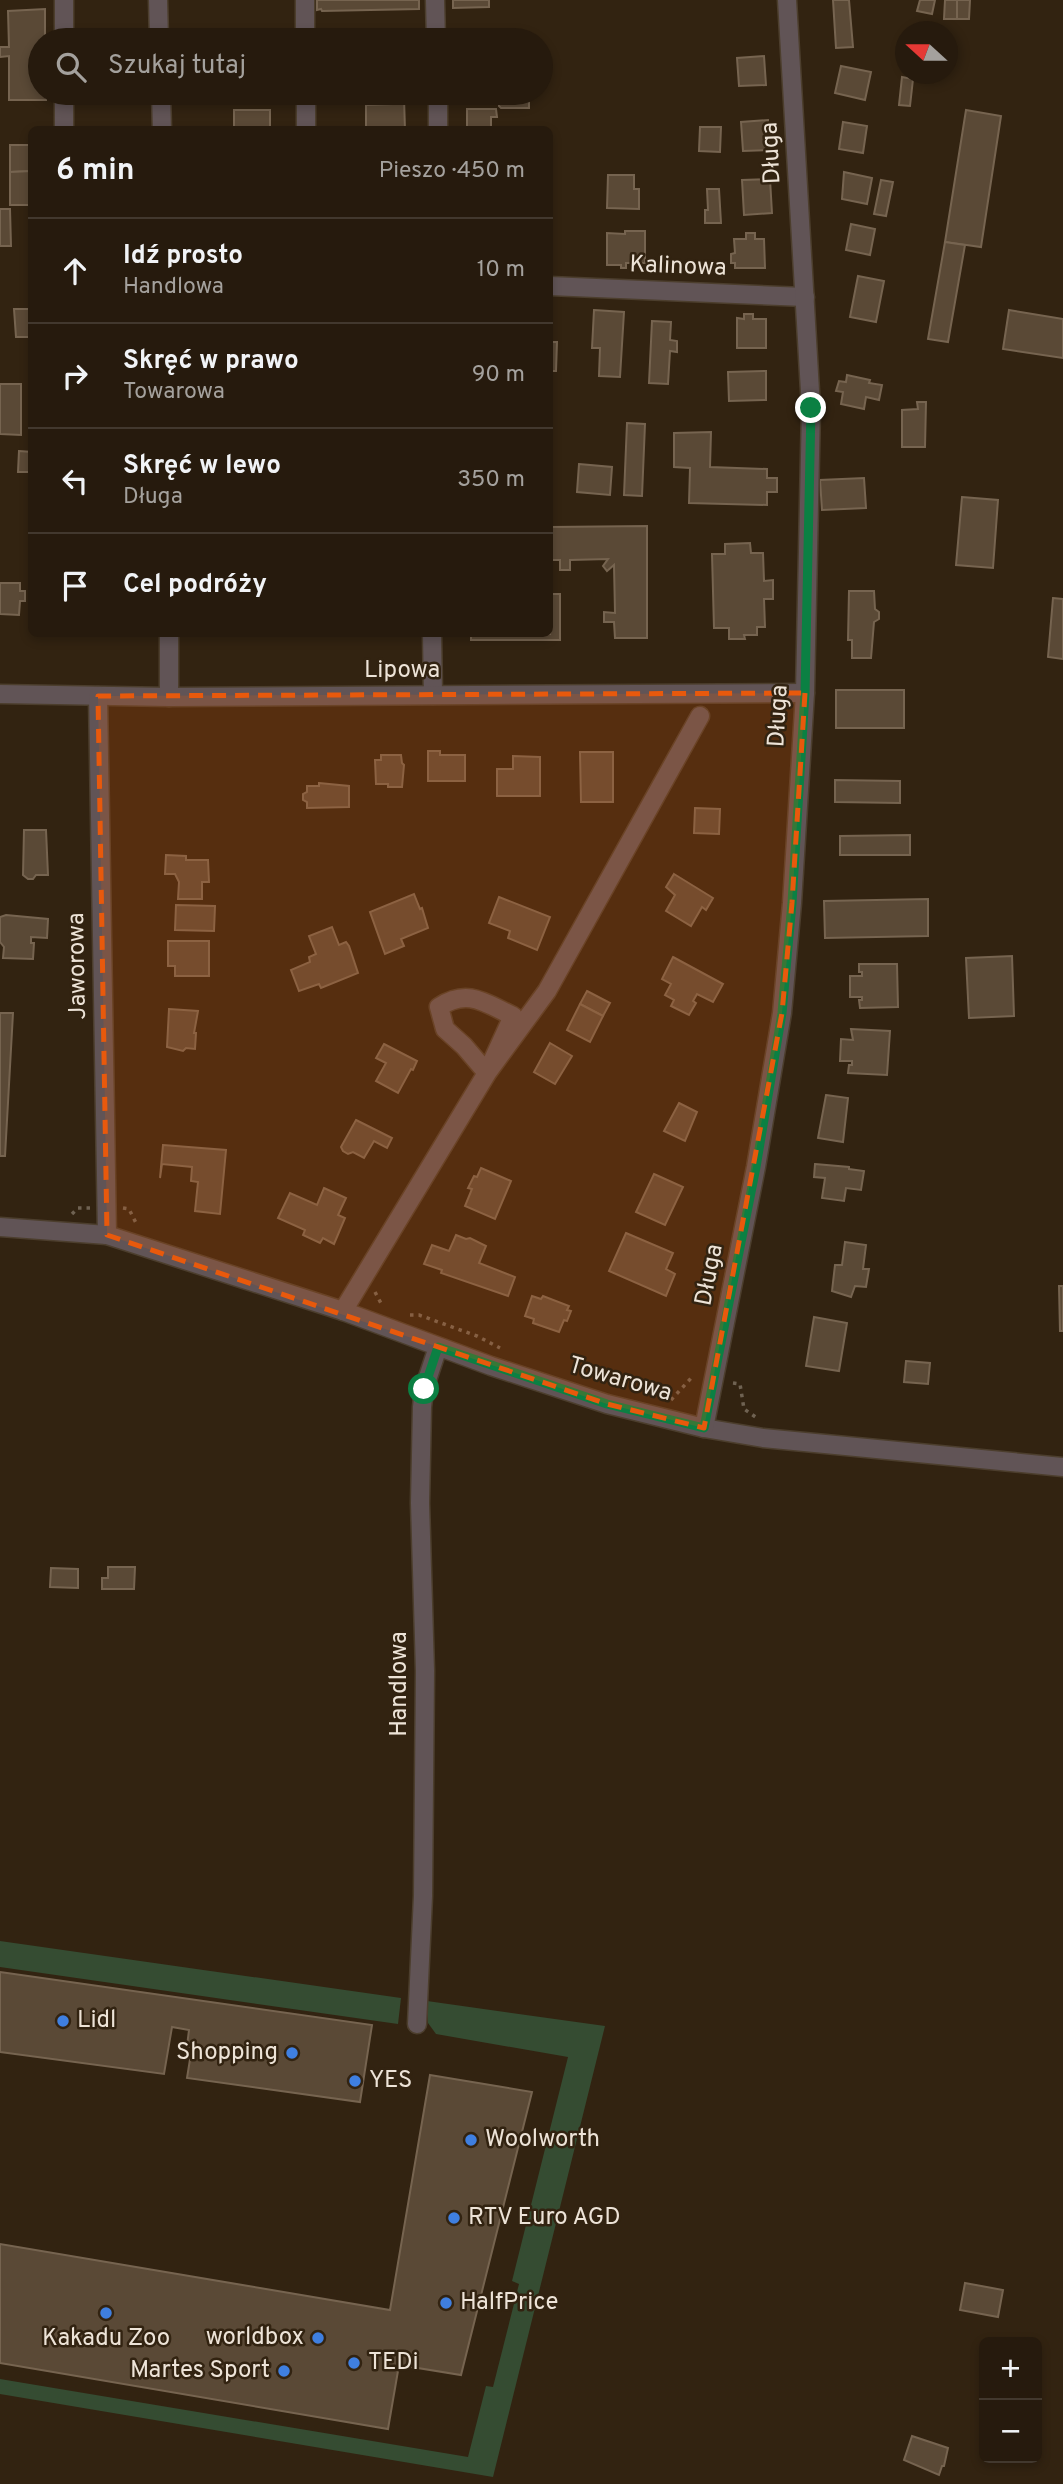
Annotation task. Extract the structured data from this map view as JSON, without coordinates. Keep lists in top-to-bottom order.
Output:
{
  "streets": {
    "street": [
      "Długa",
      "Kalinowa",
      "Lipowa",
      "Jaworowa",
      "Towarowa",
      "Handlowa"
    ]
  },
  "crossings": [
    ["Długa", "Kalinowa"],
    ["Długa", "Lipowa"],
    ["Długa", "Towarowa"],
    ["Lipowa", "Jaworowa"],
    ["Jaworowa", "Towarowa"],
    ["Towarowa", "Handlowa"]
  ],
  "places": [
    "Lidl",
    "Shopping",
    "YES",
    "Woolworth",
    "RTV Euro AGD",
    "HalfPrice",
    "Kakadu Zoo",
    "worldbox",
    "TEDi",
    "Martes Sport"
  ],
  "north": "left",
  "page": {
    "search": "Szukaj tutaj",
    "heading": ["6 min", "Pieszo · 450 m"],
    "list": [
      ["Idź prosto", "Handlowa", "10 m"],
      ["Skręć w prawo", "Towarowa", "90 m"],
      ["Skręć w lewo", "Długa", "350 m"],
      "Cel podróży"
    ],
    "map_buttons": ["+", "−"]
  }
}
